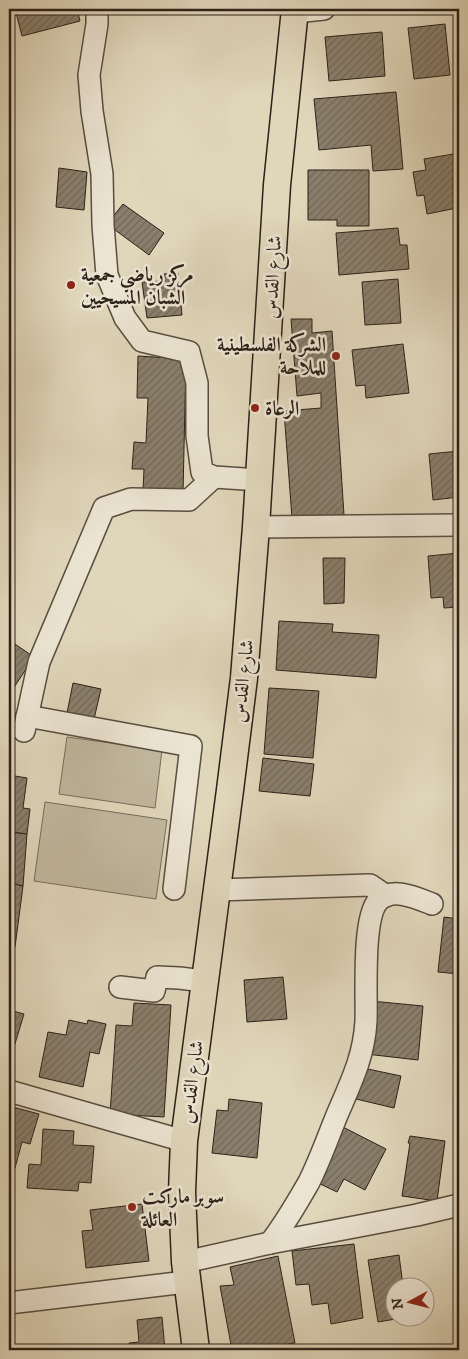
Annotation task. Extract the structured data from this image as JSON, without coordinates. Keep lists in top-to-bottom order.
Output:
{
  "streets": {
    "main road": ["شارع القدس"]
  },
  "places": [
    "مركز رياضي جمعية الشبان المسيحيين",
    "الشركة الفلسطينية للملاحة",
    "الرعاة",
    "سوبر ماركت العائلة"
  ],
  "north": "left"
}
